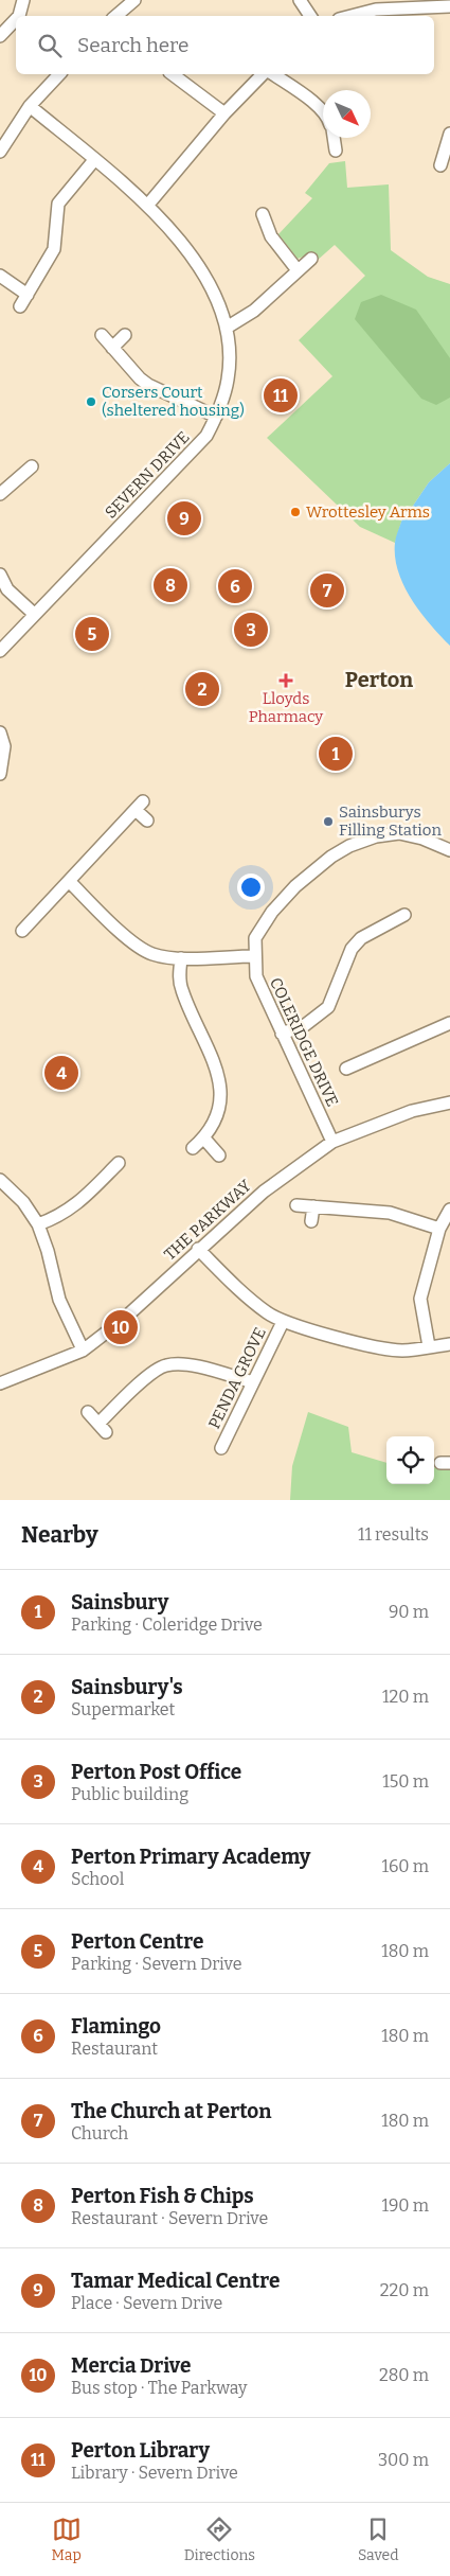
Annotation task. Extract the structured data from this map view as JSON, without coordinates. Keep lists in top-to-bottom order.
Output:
{
  "streets": {
    "street": [
      "SEVERN DRIVE",
      "COLERIDGE DRIVE",
      "THE PARKWAY",
      "PENDA GROVE"
    ]
  },
  "crossings": [
    ["COLERIDGE DRIVE", "THE PARKWAY"]
  ],
  "districts": ["Perton"],
  "places": {
    "other": ["Corsers Court (sheltered housing)", "Wrottesley Arms", "Sainsburys Filling Station"],
    "health": ["Lloyds Pharmacy"]
  },
  "north": "bottom right",
  "page": {
    "search": "Search here",
    "pins": [
      "11",
      "9",
      "8",
      "6",
      "7",
      "3",
      "5",
      "2",
      "1",
      "4",
      "10"
    ],
    "heading": ["Nearby", "11 results"],
    "list": [
      {
        "mark": "1",
        "name": "Sainsbury",
        "note": "Parking · Coleridge Drive",
        "value": "90 m"
      },
      {
        "mark": "2",
        "name": "Sainsbury's",
        "note": "Supermarket",
        "value": "120 m"
      },
      {
        "mark": "3",
        "name": "Perton Post Office",
        "note": "Public building",
        "value": "150 m"
      },
      {
        "mark": "4",
        "name": "Perton Primary Academy",
        "note": "School",
        "value": "160 m"
      },
      {
        "mark": "5",
        "name": "Perton Centre",
        "note": "Parking · Severn Drive",
        "value": "180 m"
      },
      {
        "mark": "6",
        "name": "Flamingo",
        "note": "Restaurant",
        "value": "180 m"
      },
      {
        "mark": "7",
        "name": "The Church at Perton",
        "note": "Church",
        "value": "180 m"
      },
      {
        "mark": "8",
        "name": "Perton Fish & Chips",
        "note": "Restaurant · Severn Drive",
        "value": "190 m"
      },
      {
        "mark": "9",
        "name": "Tamar Medical Centre",
        "note": "Place · Severn Drive",
        "value": "220 m"
      },
      {
        "mark": "10",
        "name": "Mercia Drive",
        "note": "Bus stop · The Parkway",
        "value": "280 m"
      },
      {
        "mark": "11",
        "name": "Perton Library",
        "note": "Library · Severn Drive",
        "value": "300 m"
      }
    ],
    "nav": ["Map", "Directions", "Saved"]
  }
}
